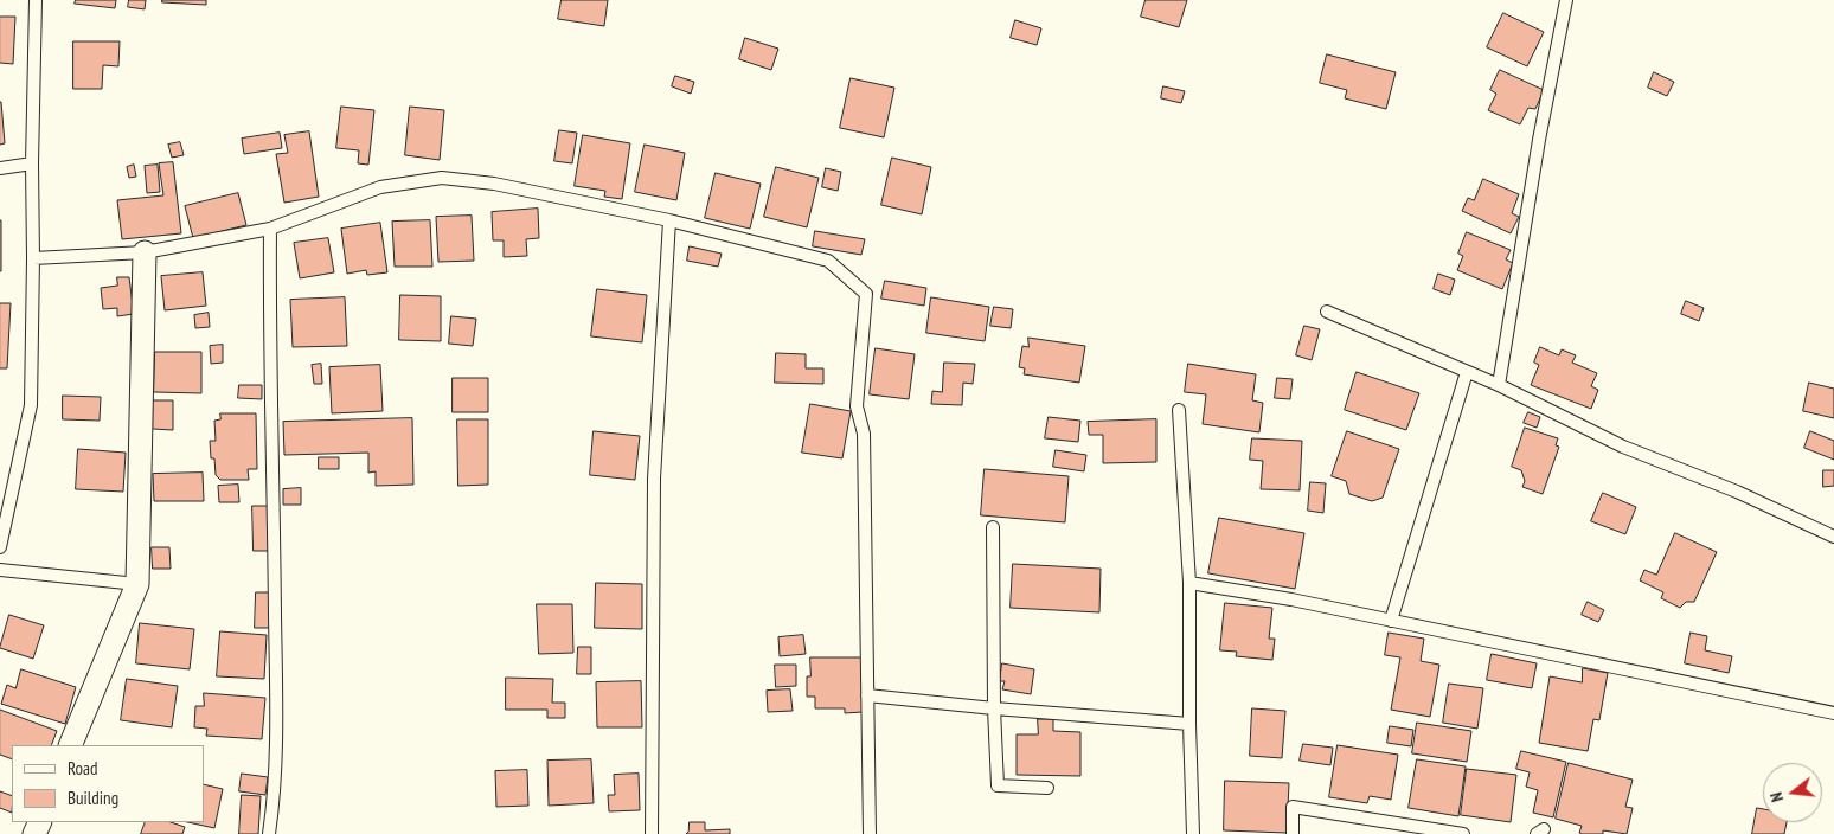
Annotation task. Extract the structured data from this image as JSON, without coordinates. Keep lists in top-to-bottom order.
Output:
{
  "legend": ["Road", "Building"],
  "north": "left"
}
